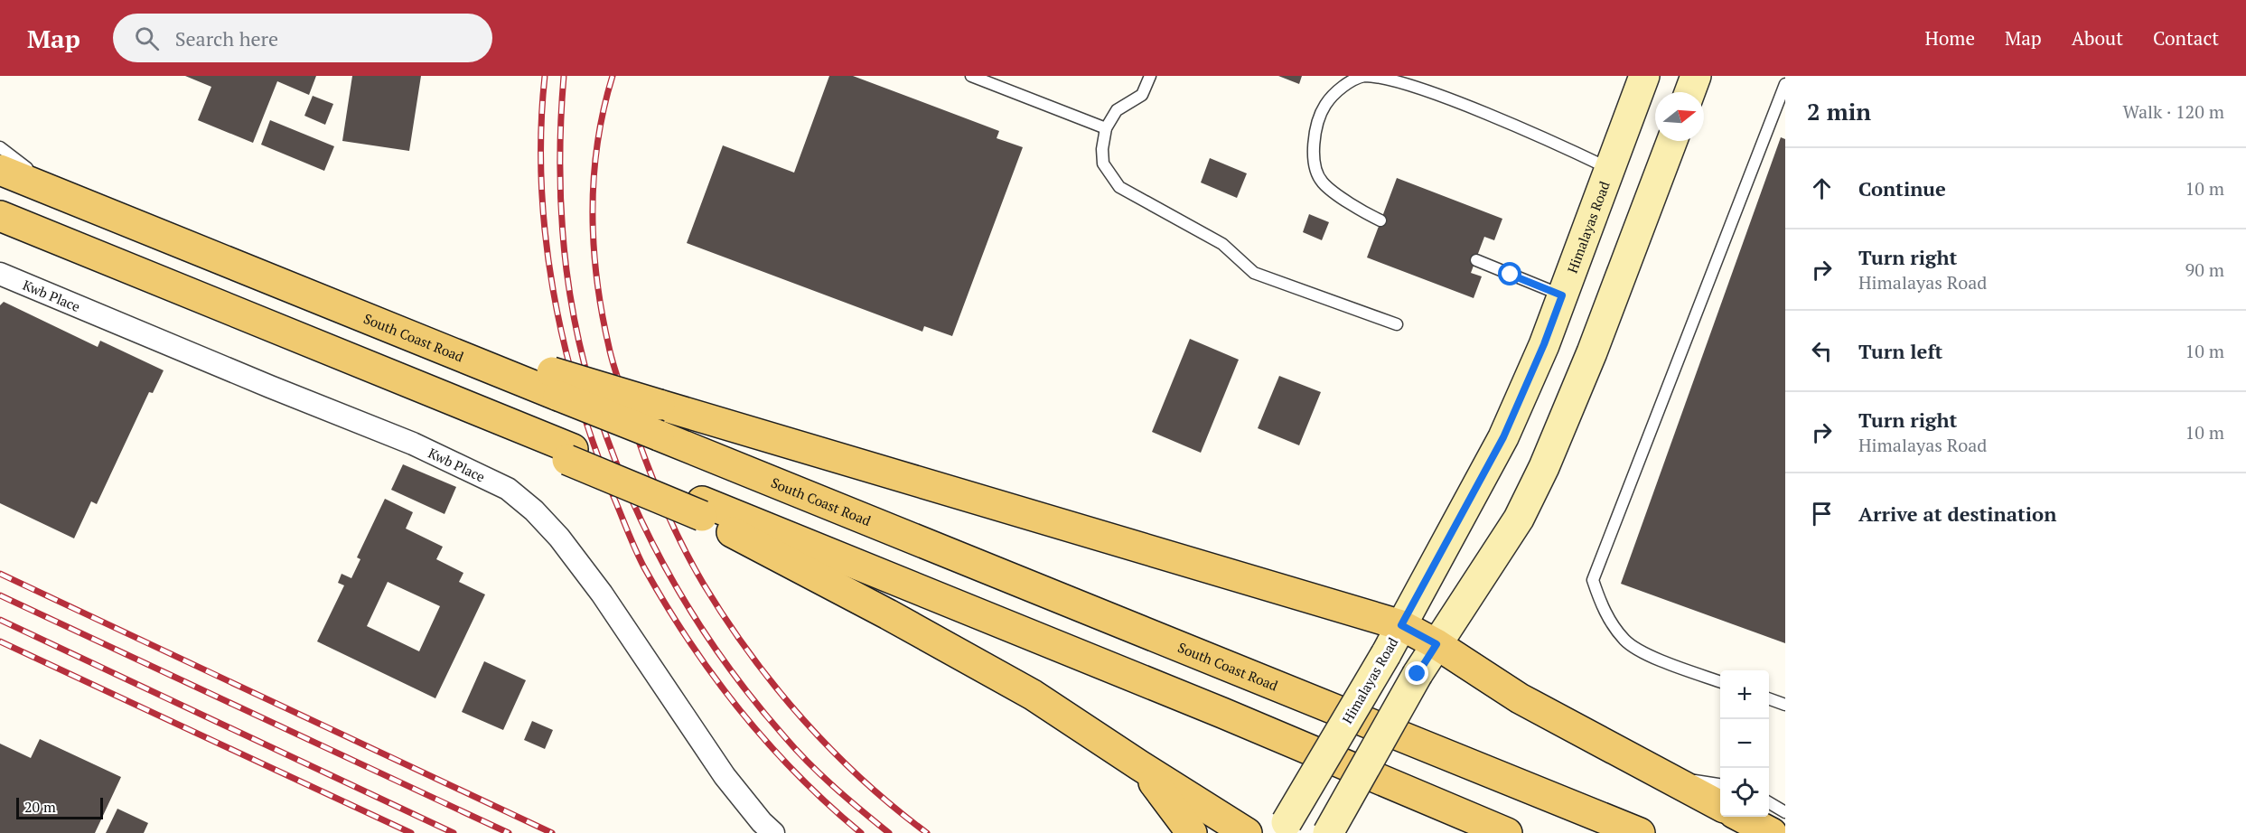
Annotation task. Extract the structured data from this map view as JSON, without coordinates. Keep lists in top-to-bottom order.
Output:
{
  "streets": {
    "main road": ["South Coast Road"],
    "street": ["Himalayas Road", "Kwb Place"]
  },
  "scale_bar": "20 m",
  "north": "right",
  "page": {
    "header": "Map",
    "search": "Search here",
    "nav": [
      "Home",
      "Map",
      "About",
      "Contact"
    ],
    "heading": ["2 min", "Walk · 120 m"],
    "list": [
      ["Continue", "10 m"],
      ["Turn right", "Himalayas Road", "90 m"],
      ["Turn left", "10 m"],
      ["Turn right", "Himalayas Road", "10 m"],
      "Arrive at destination"
    ],
    "map_buttons": ["+", "−"],
    "scale": "20 m"
  }
}
